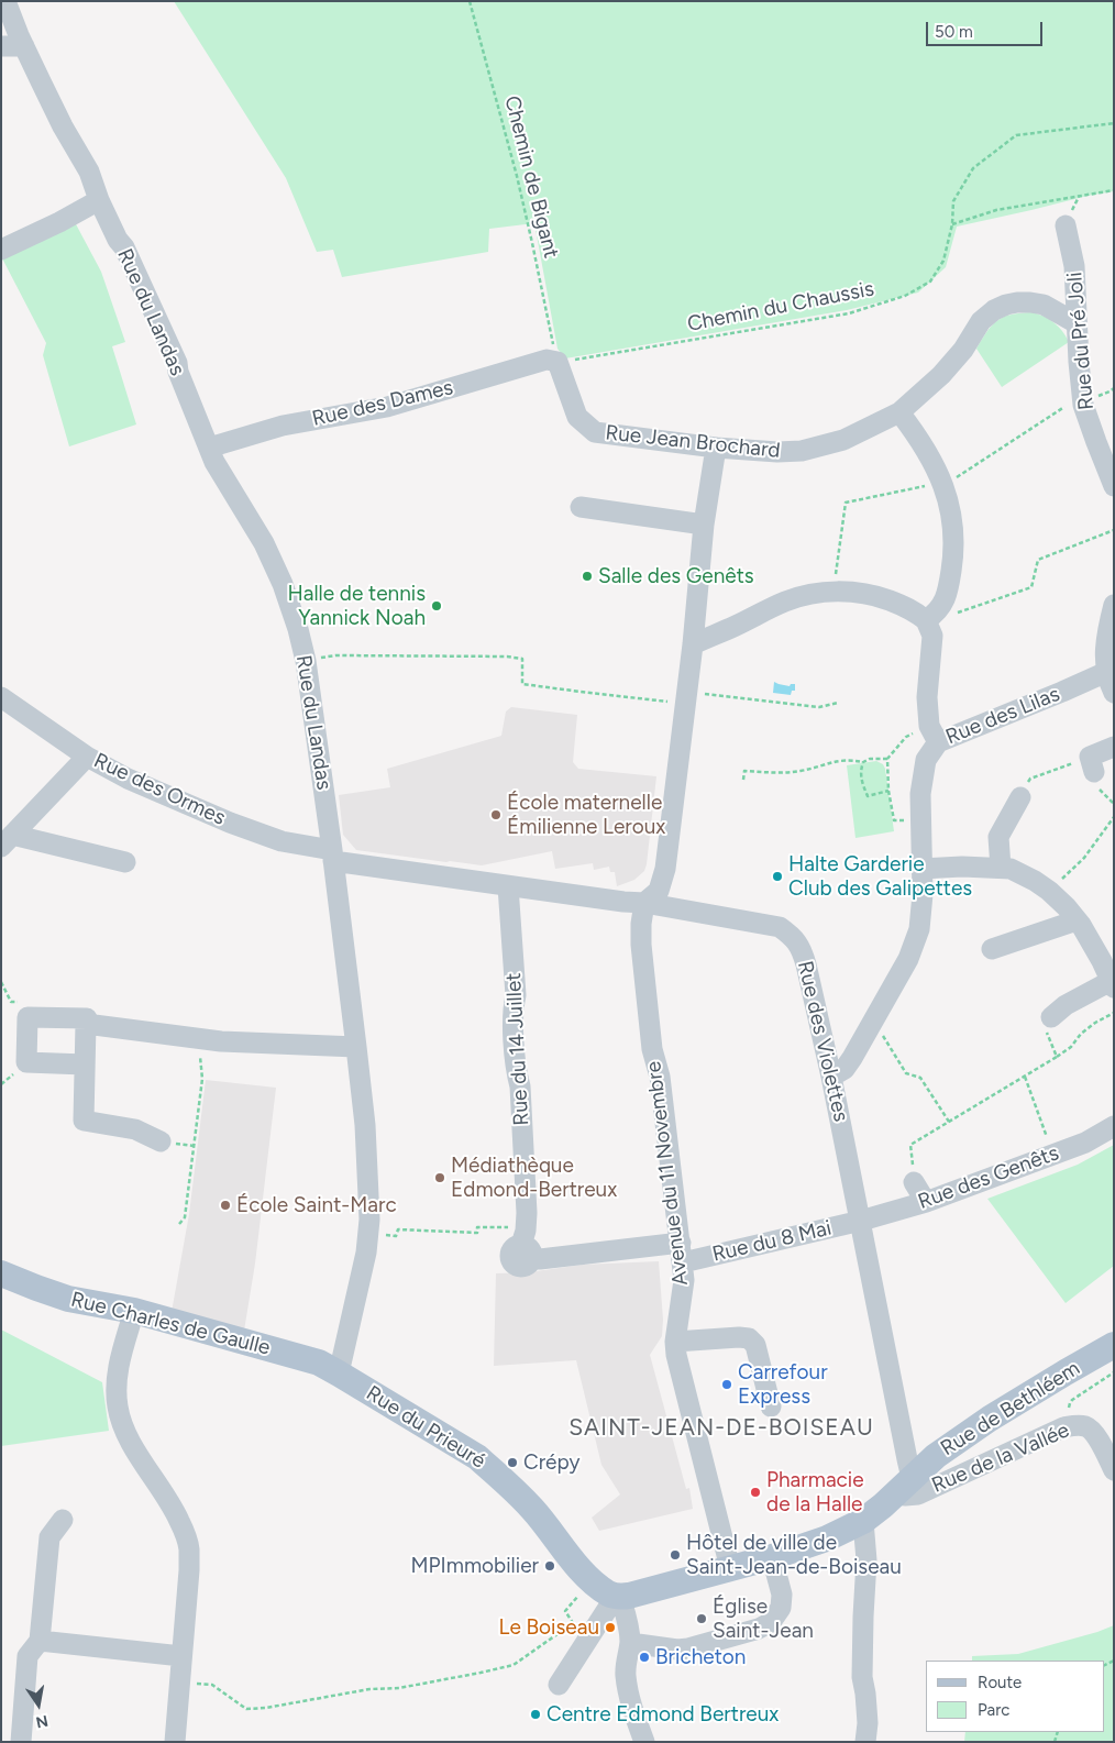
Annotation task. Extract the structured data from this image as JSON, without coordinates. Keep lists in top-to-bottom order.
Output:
{
  "streets": {
    "main road": ["Rue Charles de Gaulle", "Rue de Bethléem", "Rue du Prieuré"],
    "street": [
      "Rue du Landas",
      "Rue du Pré Joli",
      "Rue des Dames",
      "Rue Jean Brochard",
      "Rue des Lilas",
      "Rue des Ormes",
      "Rue des Violettes",
      "Rue du 14 Juillet",
      "Avenue du 11 Novembre",
      "Rue des Genêts",
      "Rue du 8 Mai",
      "Rue de la Vallée"
    ],
    "path": ["Chemin de Bigant", "Chemin du Chaussis"]
  },
  "crossings": [
    ["Chemin de Bigant", "Chemin du Chaussis"],
    ["Chemin de Bigant", "Rue des Dames"],
    ["Chemin de Bigant", "Rue Jean Brochard"],
    ["Chemin du Chaussis", "Rue des Dames"],
    ["Chemin du Chaussis", "Rue Jean Brochard"],
    ["Rue du Landas", "Rue des Dames"],
    ["Rue du Landas", "Rue des Ormes"],
    ["Rue du Landas", "Rue des Violettes"],
    ["Rue du Landas", "Rue Charles de Gaulle"],
    ["Rue du Landas", "Rue du Prieuré"],
    ["Rue du Pré Joli", "Rue Jean Brochard"],
    ["Rue des Dames", "Rue Jean Brochard"],
    ["Rue des Lilas", "Rue des Violettes"],
    ["Rue des Ormes", "Rue des Violettes"],
    ["Rue des Violettes", "Rue du 14 Juillet"],
    ["Rue des Violettes", "Avenue du 11 Novembre"],
    ["Rue des Violettes", "Rue des Genêts"],
    ["Rue des Violettes", "Rue du 8 Mai"],
    ["Rue des Violettes", "Rue de Bethléem"],
    ["Rue des Violettes", "Rue de la Vallée"],
    ["Rue du 14 Juillet", "Rue du 8 Mai"],
    ["Avenue du 11 Novembre", "Rue du 8 Mai"],
    ["Avenue du 11 Novembre", "Rue de Bethléem"],
    ["Rue des Genêts", "Rue du 8 Mai"],
    ["Rue Charles de Gaulle", "Rue du Prieuré"],
    ["Rue de Bethléem", "Rue du Prieuré"],
    ["Rue de Bethléem", "Rue de la Vallée"]
  ],
  "districts": ["SAINT-JEAN-DE-BOISEAU"],
  "places": [
    "Salle des Genêts",
    "Halle de tennis Yannick Noah",
    "École maternelle Émilienne Leroux",
    "Halte Garderie Club des Galipettes",
    "Médiathèque Edmond-Bertreux",
    "École Saint-Marc",
    "Carrefour Express",
    "Crépy",
    "Pharmacie de la Halle",
    "Hôtel de ville de Saint-Jean-de-Boiseau",
    "MPImmobilier",
    "Église Saint-Jean",
    "Le Boiseau",
    "Bricheton",
    "Centre Edmond Bertreux"
  ],
  "legend": ["Route", "Parc"],
  "scale_bar": "50 m",
  "north": "bottom"
}
